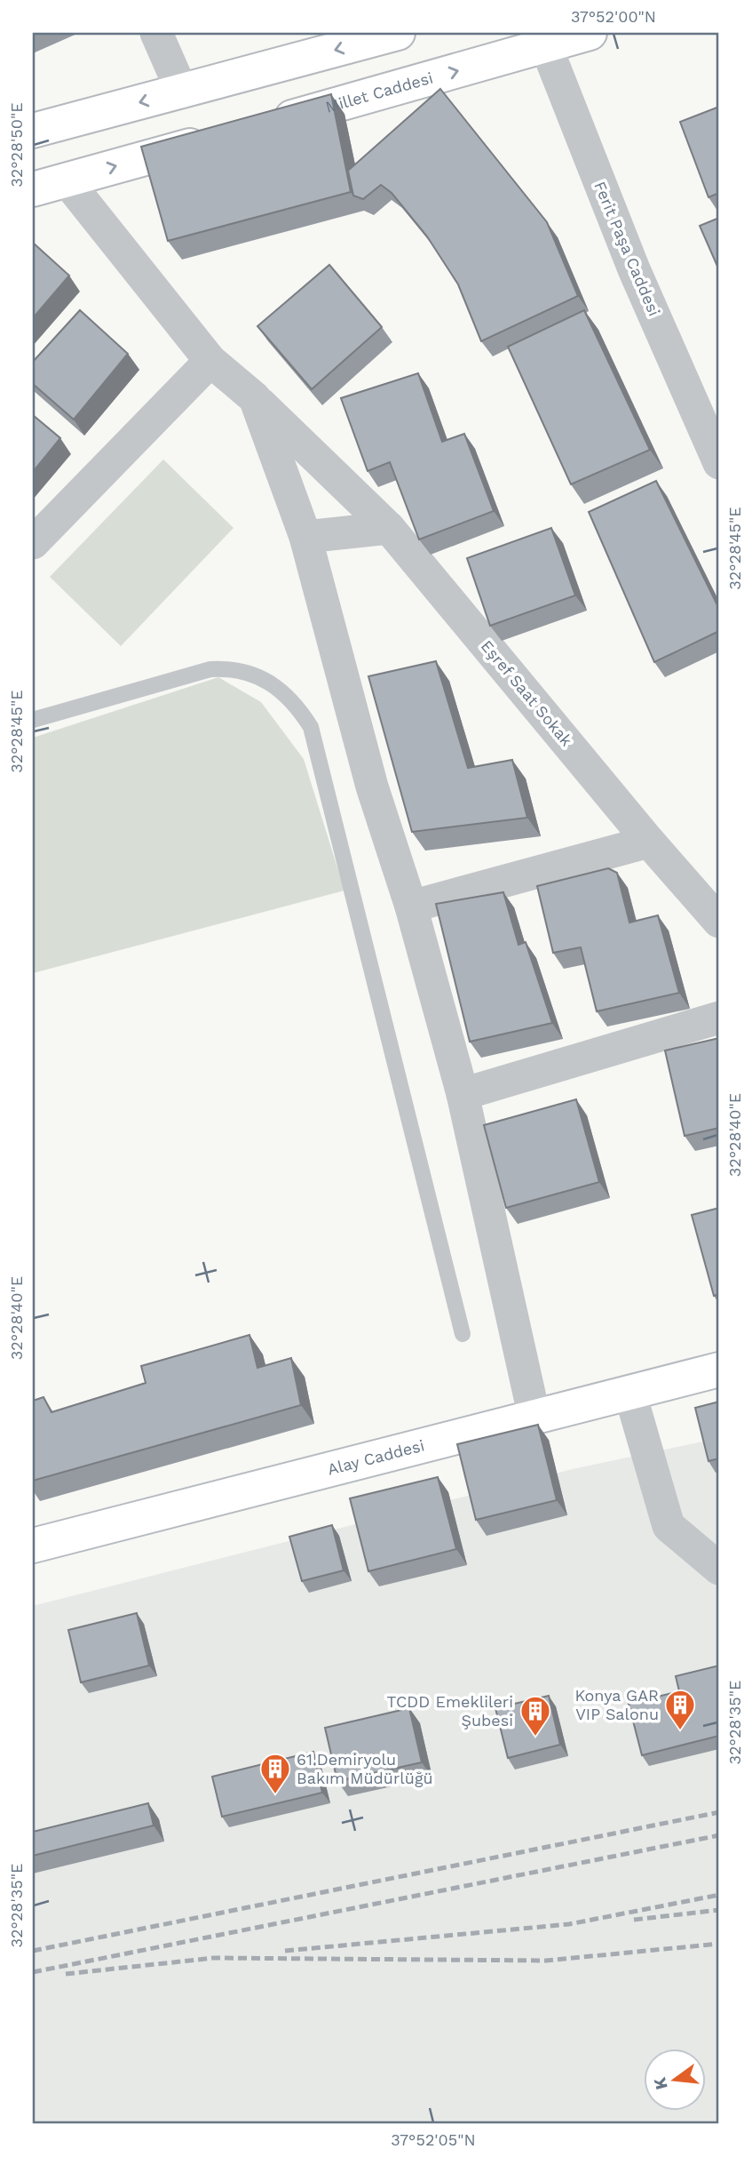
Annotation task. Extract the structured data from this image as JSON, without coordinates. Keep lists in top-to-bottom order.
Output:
{
  "streets": {
    "main road": ["Millet Caddesi", "Alay Caddesi"],
    "street": ["Ferit Paşa Caddesi", "Eşref Saat Sokak"]
  },
  "crossings": [
    ["Millet Caddesi", "Ferit Paşa Caddesi"]
  ],
  "places": {
    "building": ["Konya GAR VIP Salonu", "TCDD Emeklileri Şubesi", "61.Demiryolu Bakım Müdürlüğü"]
  },
  "north": "left",
  "coordinates": [
    "37°52'00\"N",
    "32°28'50\"E",
    "32°28'45\"E",
    "32°28'40\"E",
    "32°28'35\"E",
    "37°52'05\"N"
  ]
}
